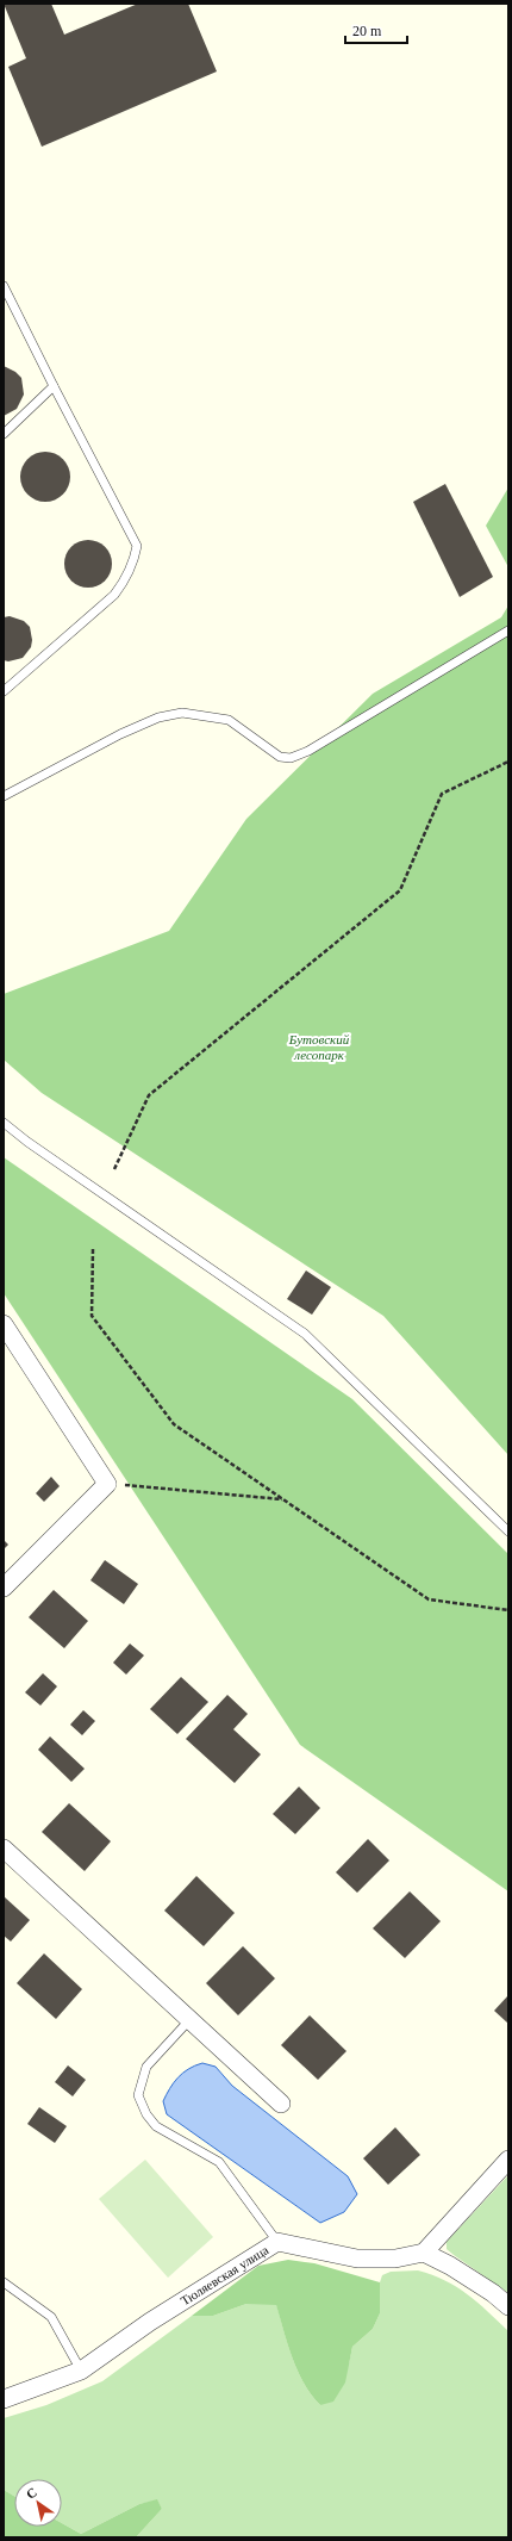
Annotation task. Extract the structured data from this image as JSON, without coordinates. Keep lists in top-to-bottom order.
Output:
{
  "streets": {
    "street": ["Тюляевская улица"]
  },
  "parks": ["Бутовский лесопарк"],
  "scale_bar": "20 m",
  "north": "top left"
}
